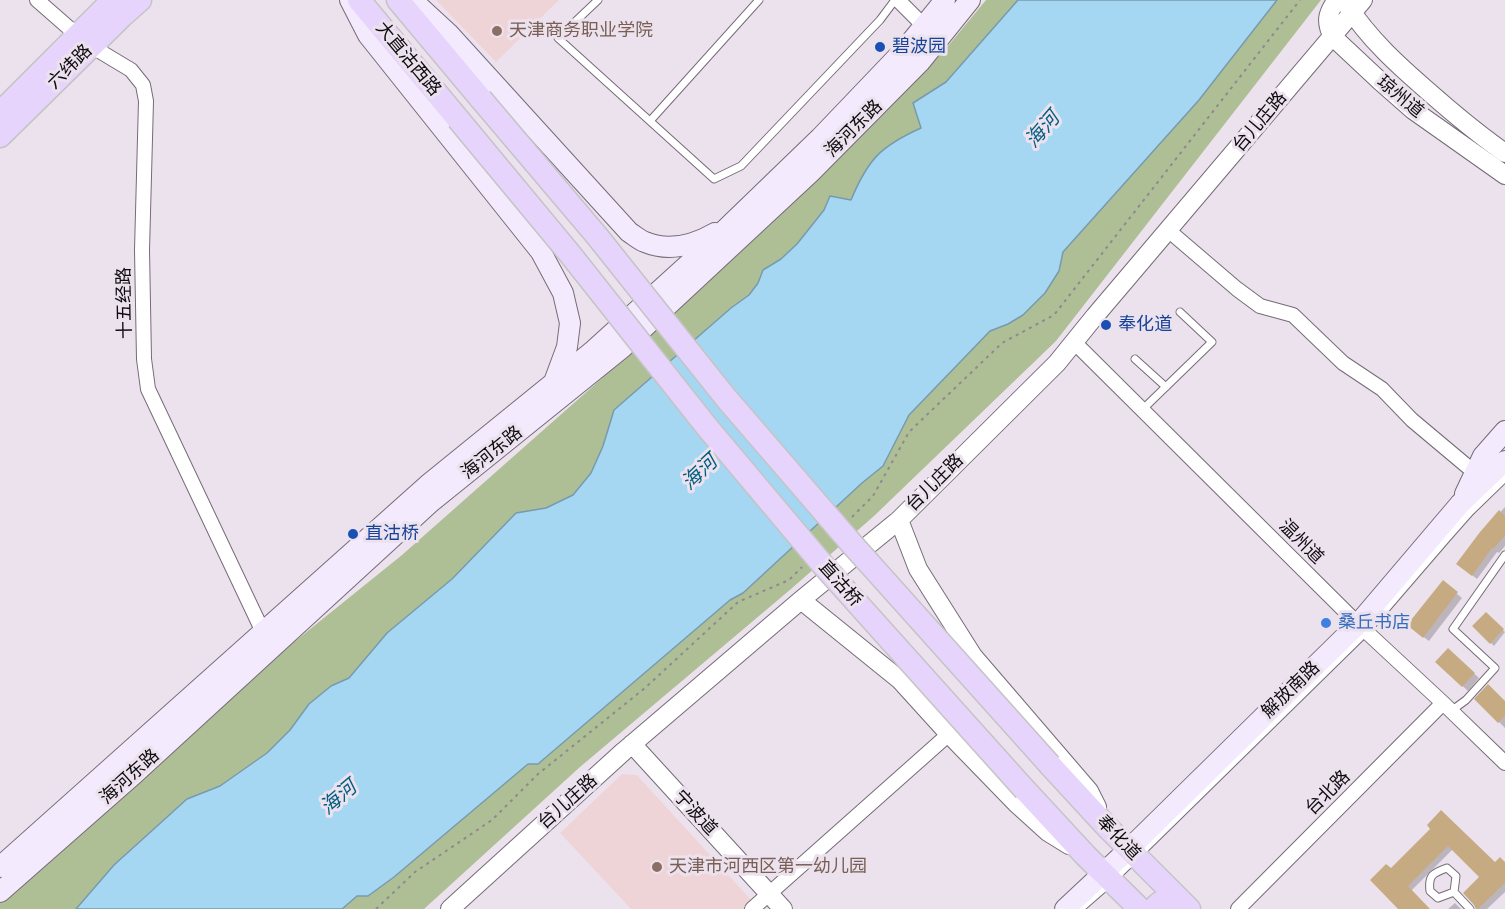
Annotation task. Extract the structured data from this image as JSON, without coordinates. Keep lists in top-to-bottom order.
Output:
{
  "streets": {
    "main road": [
      "大直沽西路",
      "六纬路",
      "海河东路",
      "直沽桥",
      "解放南路",
      "奉化道"
    ],
    "street": [
      "琼州道",
      "台儿庄路",
      "十五经路",
      "温州道",
      "台北路",
      "宁波道"
    ]
  },
  "crossings": [
    ["大直沽西路", "直沽桥"],
    ["六纬路", "十五经路"],
    ["琼州道", "台儿庄路"],
    ["台儿庄路", "温州道"],
    ["台儿庄路", "宁波道"],
    ["海河东路", "十五经路"],
    ["温州道", "解放南路"],
    ["温州道", "台北路"],
    ["直沽桥", "奉化道"],
    ["解放南路", "奉化道"]
  ],
  "water": ["海河"],
  "places": [
    "天津商务职业学院",
    "碧波园",
    "奉化道",
    "直沽桥",
    "桑丘书店",
    "天津市河西区第一幼儿园"
  ]
}
